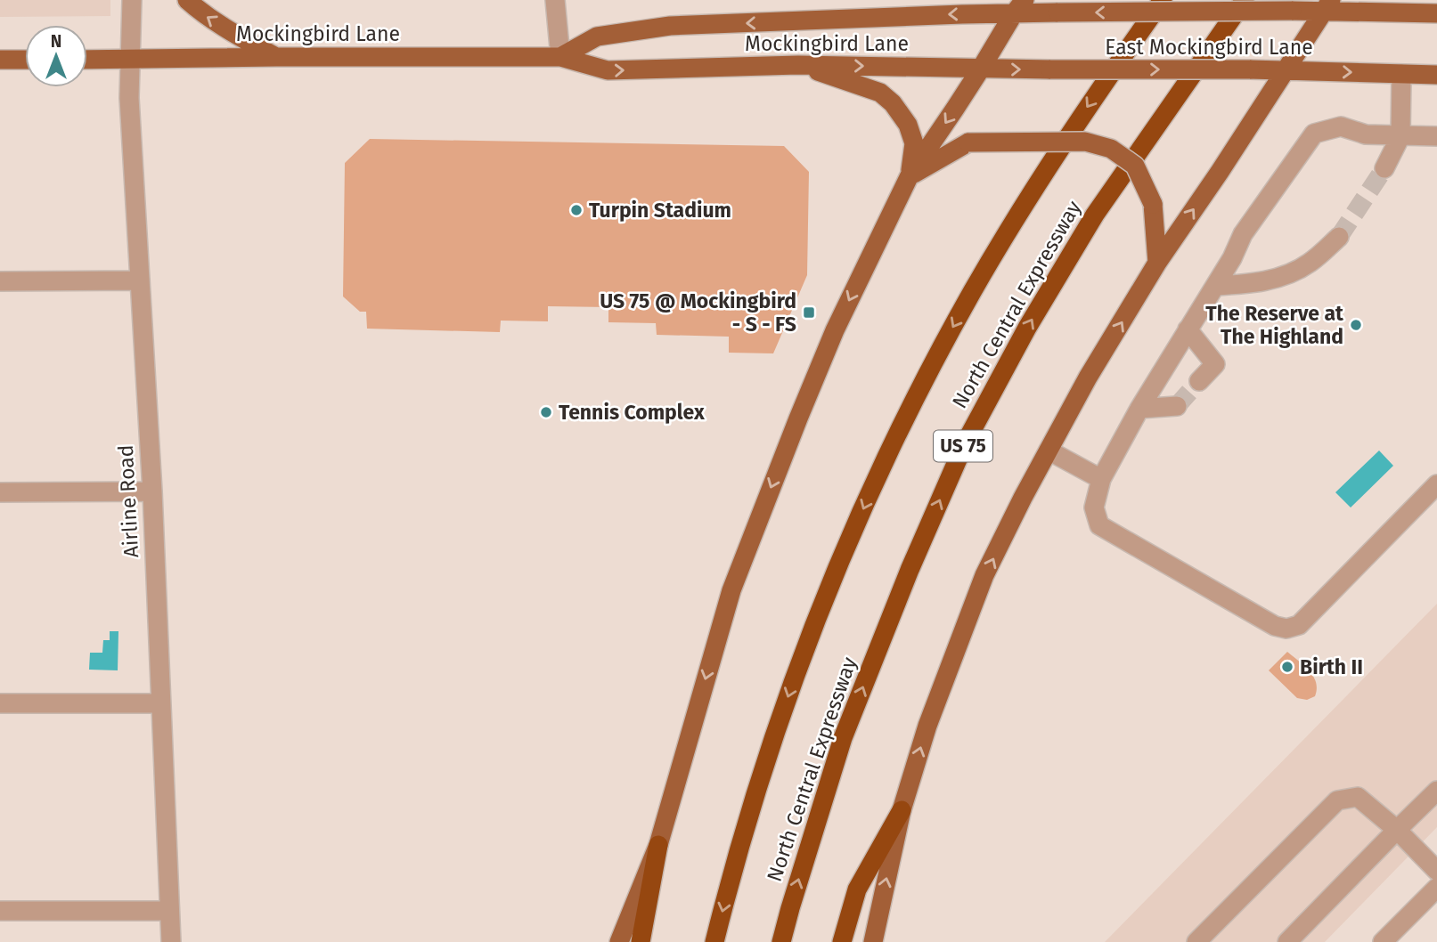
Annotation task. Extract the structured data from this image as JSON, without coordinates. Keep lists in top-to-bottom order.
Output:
{
  "streets": {
    "highway": ["North Central Expressway", "US 75"],
    "main road": ["Mockingbird Lane", "East Mockingbird Lane"],
    "street": ["Airline Road"]
  },
  "crossings": [
    ["Mockingbird Lane", "East Mockingbird Lane"],
    ["Mockingbird Lane", "Airline Road"]
  ],
  "places": {
    "other": [
      "Turpin Stadium",
      "The Reserve at The Highland",
      "Tennis Complex",
      "Birth II"
    ],
    "transit": ["US 75 @ Mockingbird - S - FS"]
  },
  "north": "top"
}
